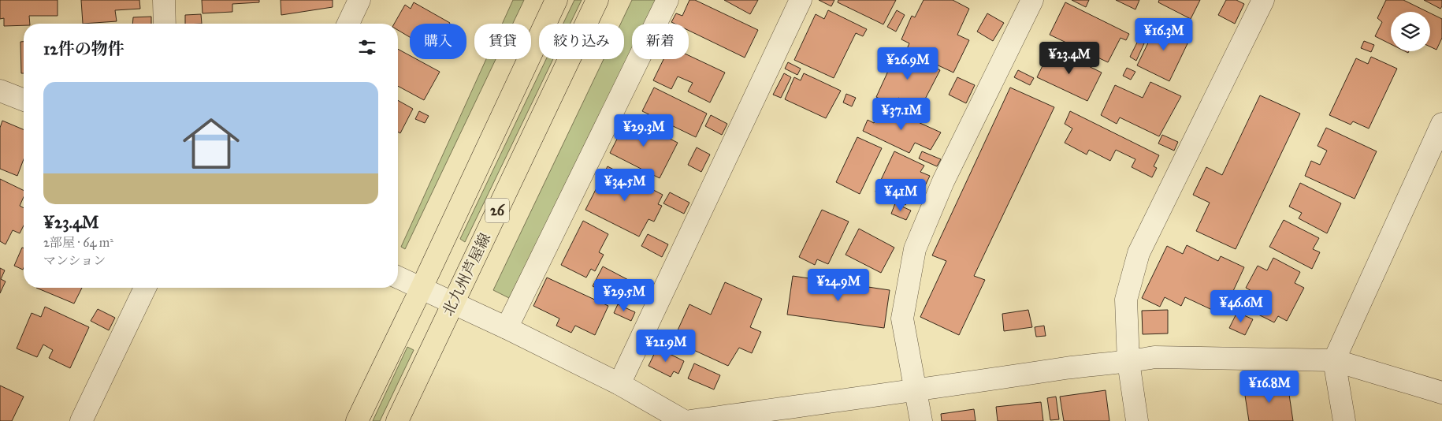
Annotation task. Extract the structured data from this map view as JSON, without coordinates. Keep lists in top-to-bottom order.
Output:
{
  "streets": {
    "main road": ["26", "北九州芦屋線"]
  },
  "page": {
    "price": [
      "¥16.3M",
      "¥23.4M",
      "¥26.9M",
      "¥37.1M",
      "¥29.3M",
      "¥34.5M",
      "¥41M",
      "¥24.9M",
      "¥29.5M",
      "¥46.6M",
      "¥21.9M",
      "¥16.8M"
    ],
    "chip": [
      "購入",
      "賃貸",
      "絞り込み",
      "新着"
    ],
    "heading": "12件の物件",
    "list": [
      {
        "name": "¥23.4M",
        "note": "2部屋 · 64 m² · マンション"
      }
    ]
  }
}
